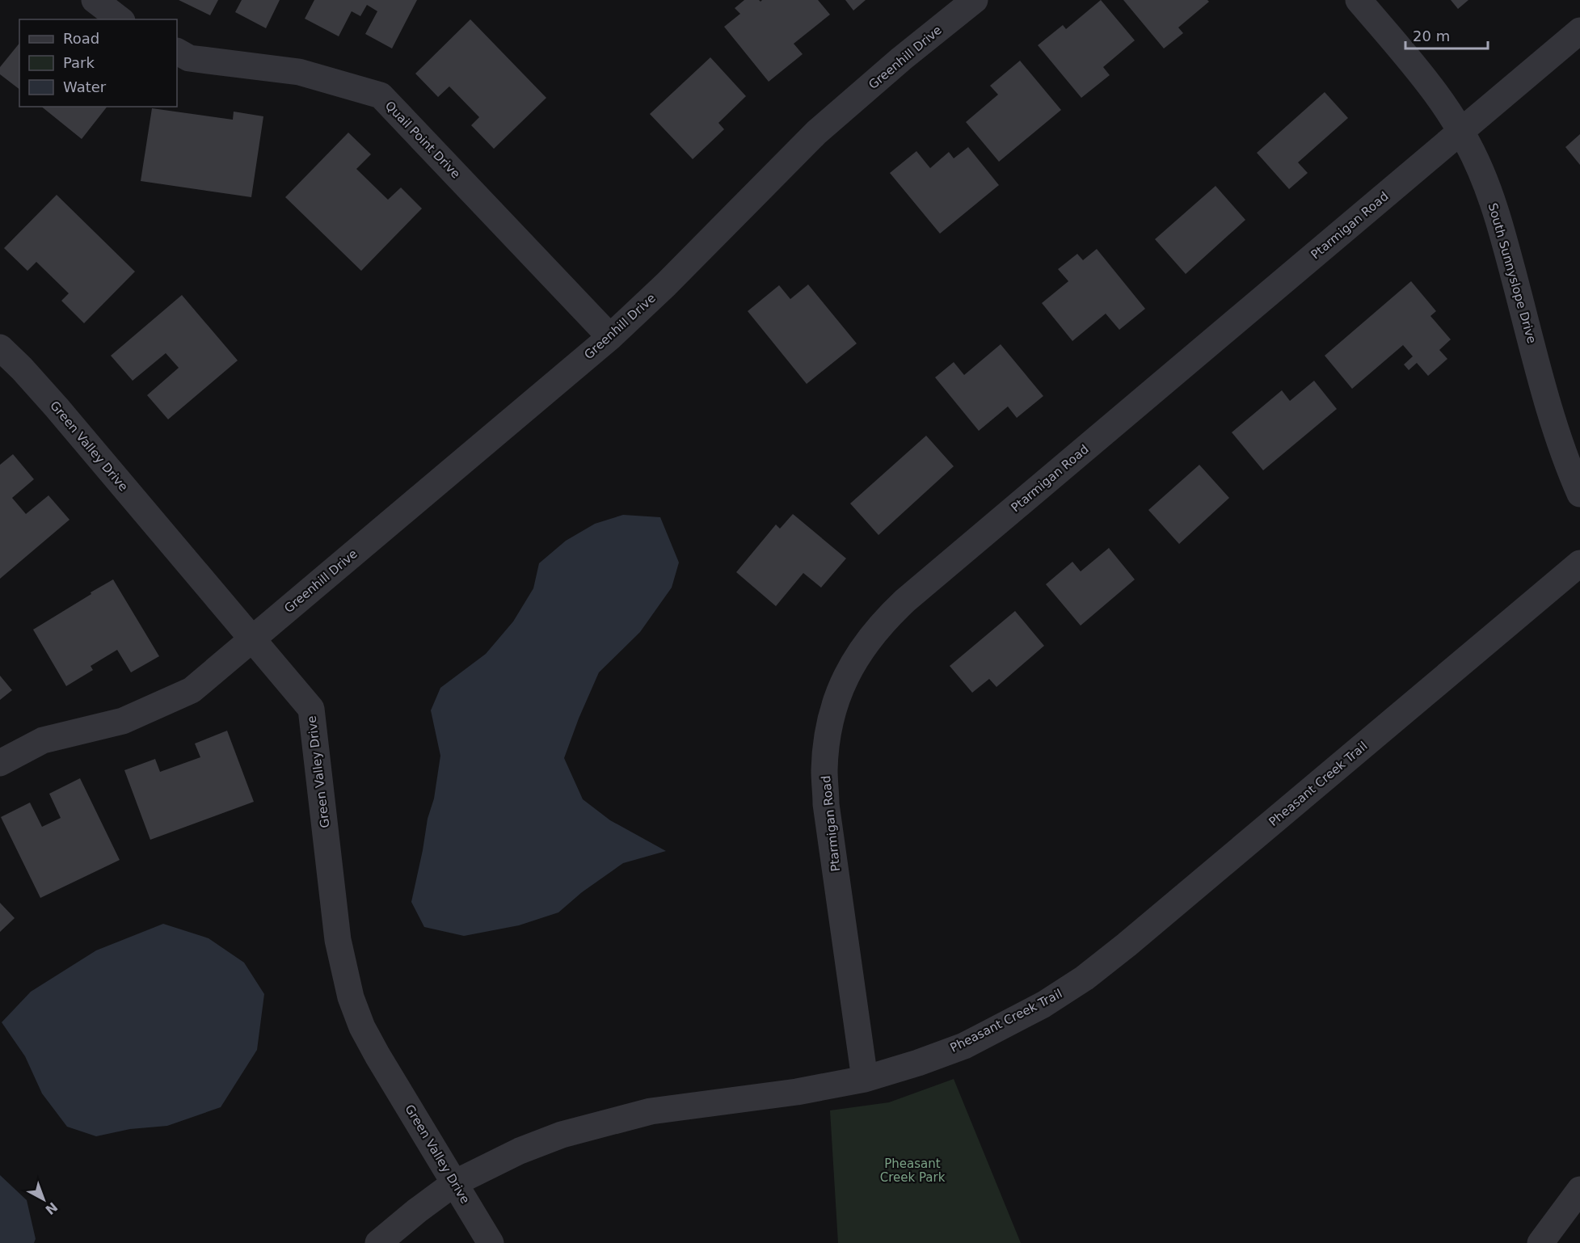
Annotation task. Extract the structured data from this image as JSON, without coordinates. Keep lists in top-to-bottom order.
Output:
{
  "streets": {
    "street": [
      "Greenhill Drive",
      "Quail Point Drive",
      "Ptarmigan Road",
      "South Sunnyslope Drive",
      "Green Valley Drive",
      "Pheasant Creek Trail"
    ]
  },
  "crossings": [
    ["Greenhill Drive", "Quail Point Drive"],
    ["Greenhill Drive", "Green Valley Drive"],
    ["Ptarmigan Road", "South Sunnyslope Drive"],
    ["Ptarmigan Road", "Pheasant Creek Trail"],
    ["Green Valley Drive", "Pheasant Creek Trail"]
  ],
  "parks": ["Pheasant Creek Park"],
  "legend": ["Road", "Park", "Water"],
  "scale_bar": "20 m",
  "north": "bottom right"
}
